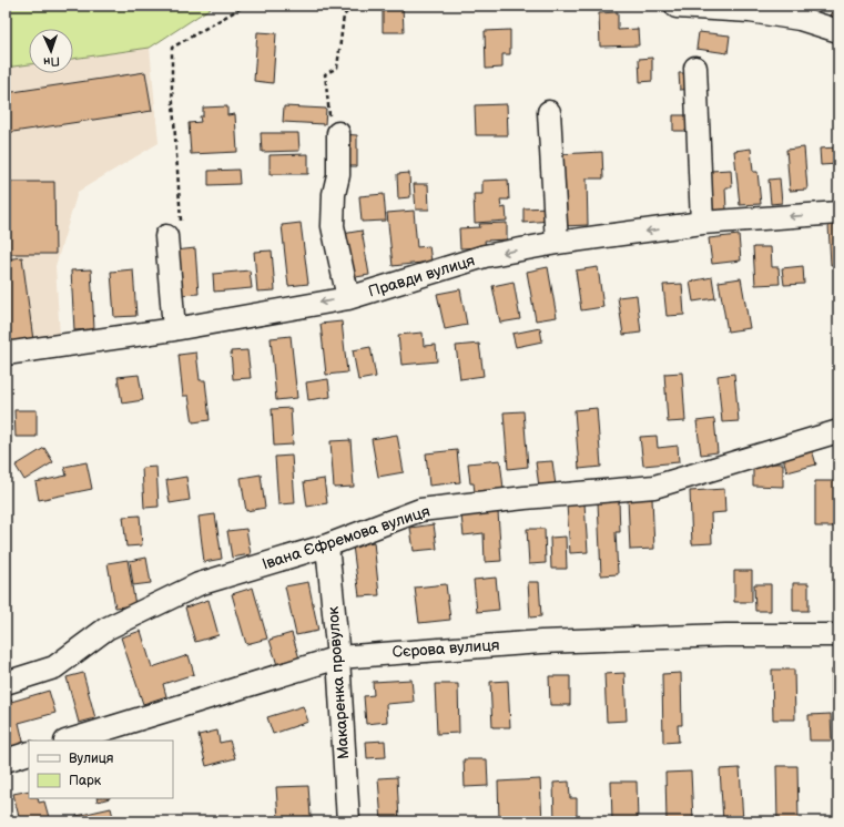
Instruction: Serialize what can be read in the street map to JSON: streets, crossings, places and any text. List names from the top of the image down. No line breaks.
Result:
{"streets":{"street":["Правди вулиця","Івана Єфремова вулиця","Сєрова вулиця","Макаренка провулок"]},"crossings":[["Івана Єфремова вулиця","Макаренка провулок"],["Сєрова вулиця","Макаренка провулок"]],"one_way":["Правди вулиця"],"legend":["Вулиця","Парк"],"north":"bottom"}
